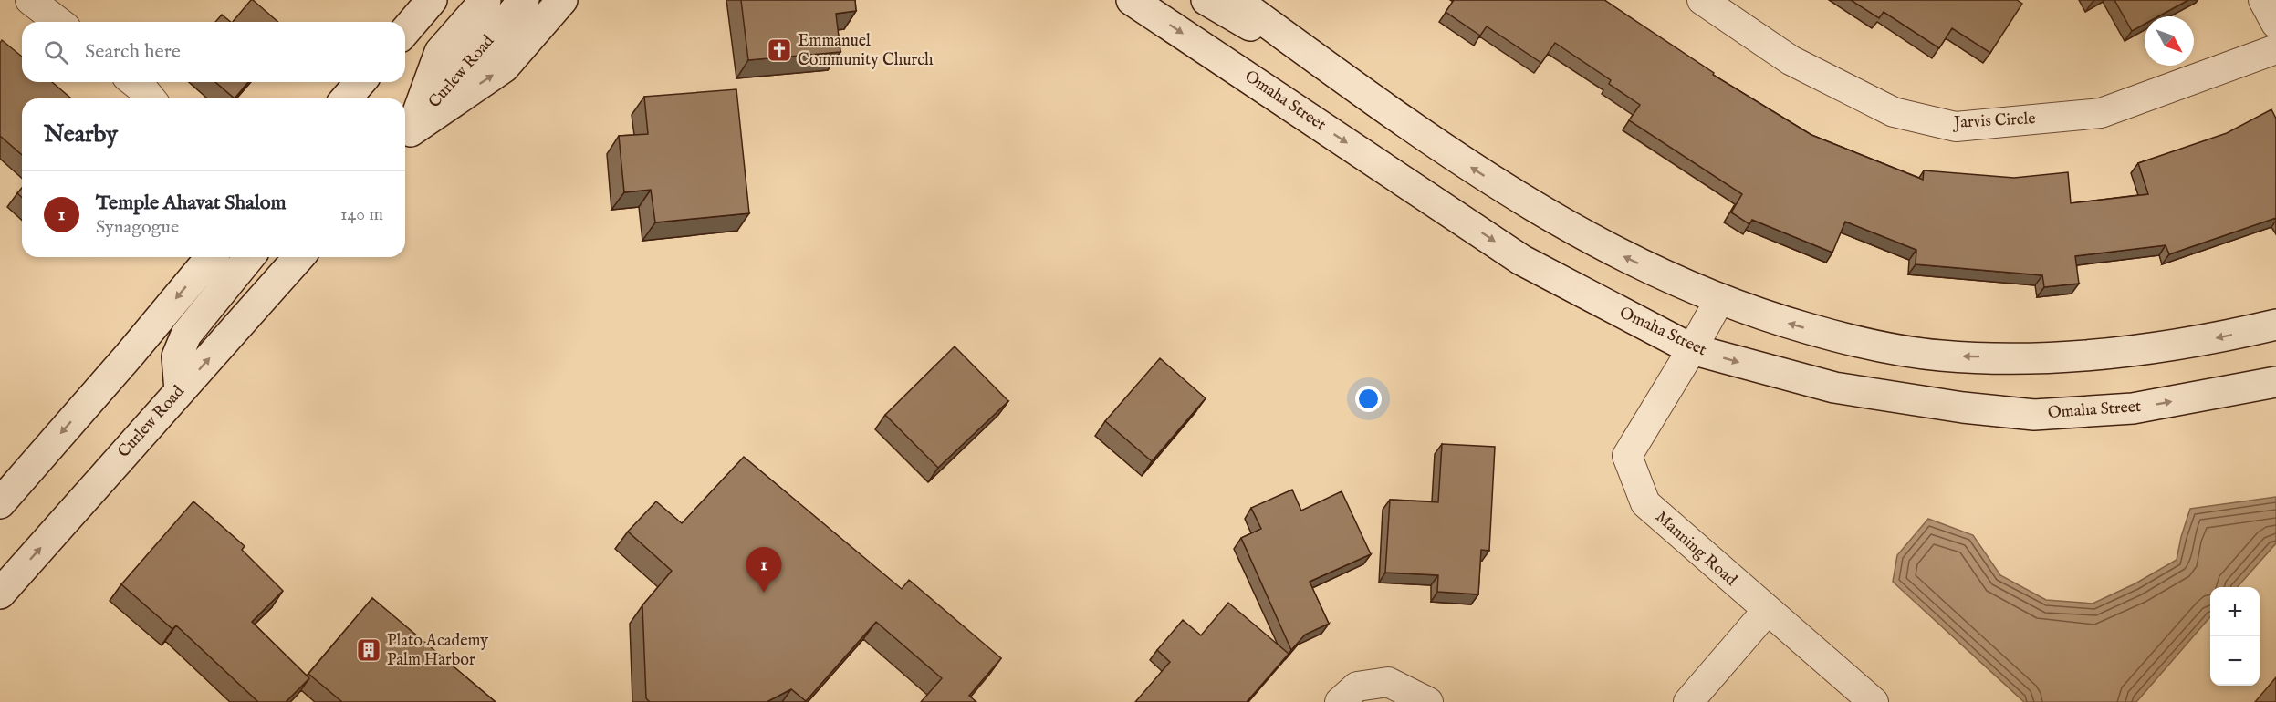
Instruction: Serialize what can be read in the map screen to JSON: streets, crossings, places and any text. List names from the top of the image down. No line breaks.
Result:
{"streets":{"main road":["Curlew Road","Omaha Street"],"street":["Jarvis Circle","Manning Road"]},"crossings":[["Omaha Street","Manning Road"]],"places":{"church":["Emmanuel Community Church"],"building":["Plato Academy Palm Harbor"]},"north":"bottom right","page":{"search":"Search here","heading":"Nearby","list":[{"mark":"1","name":"Temple Ahavat Shalom","note":"Synagogue","value":"140 m"}],"pins":"1","map_buttons":["+","−"]}}
